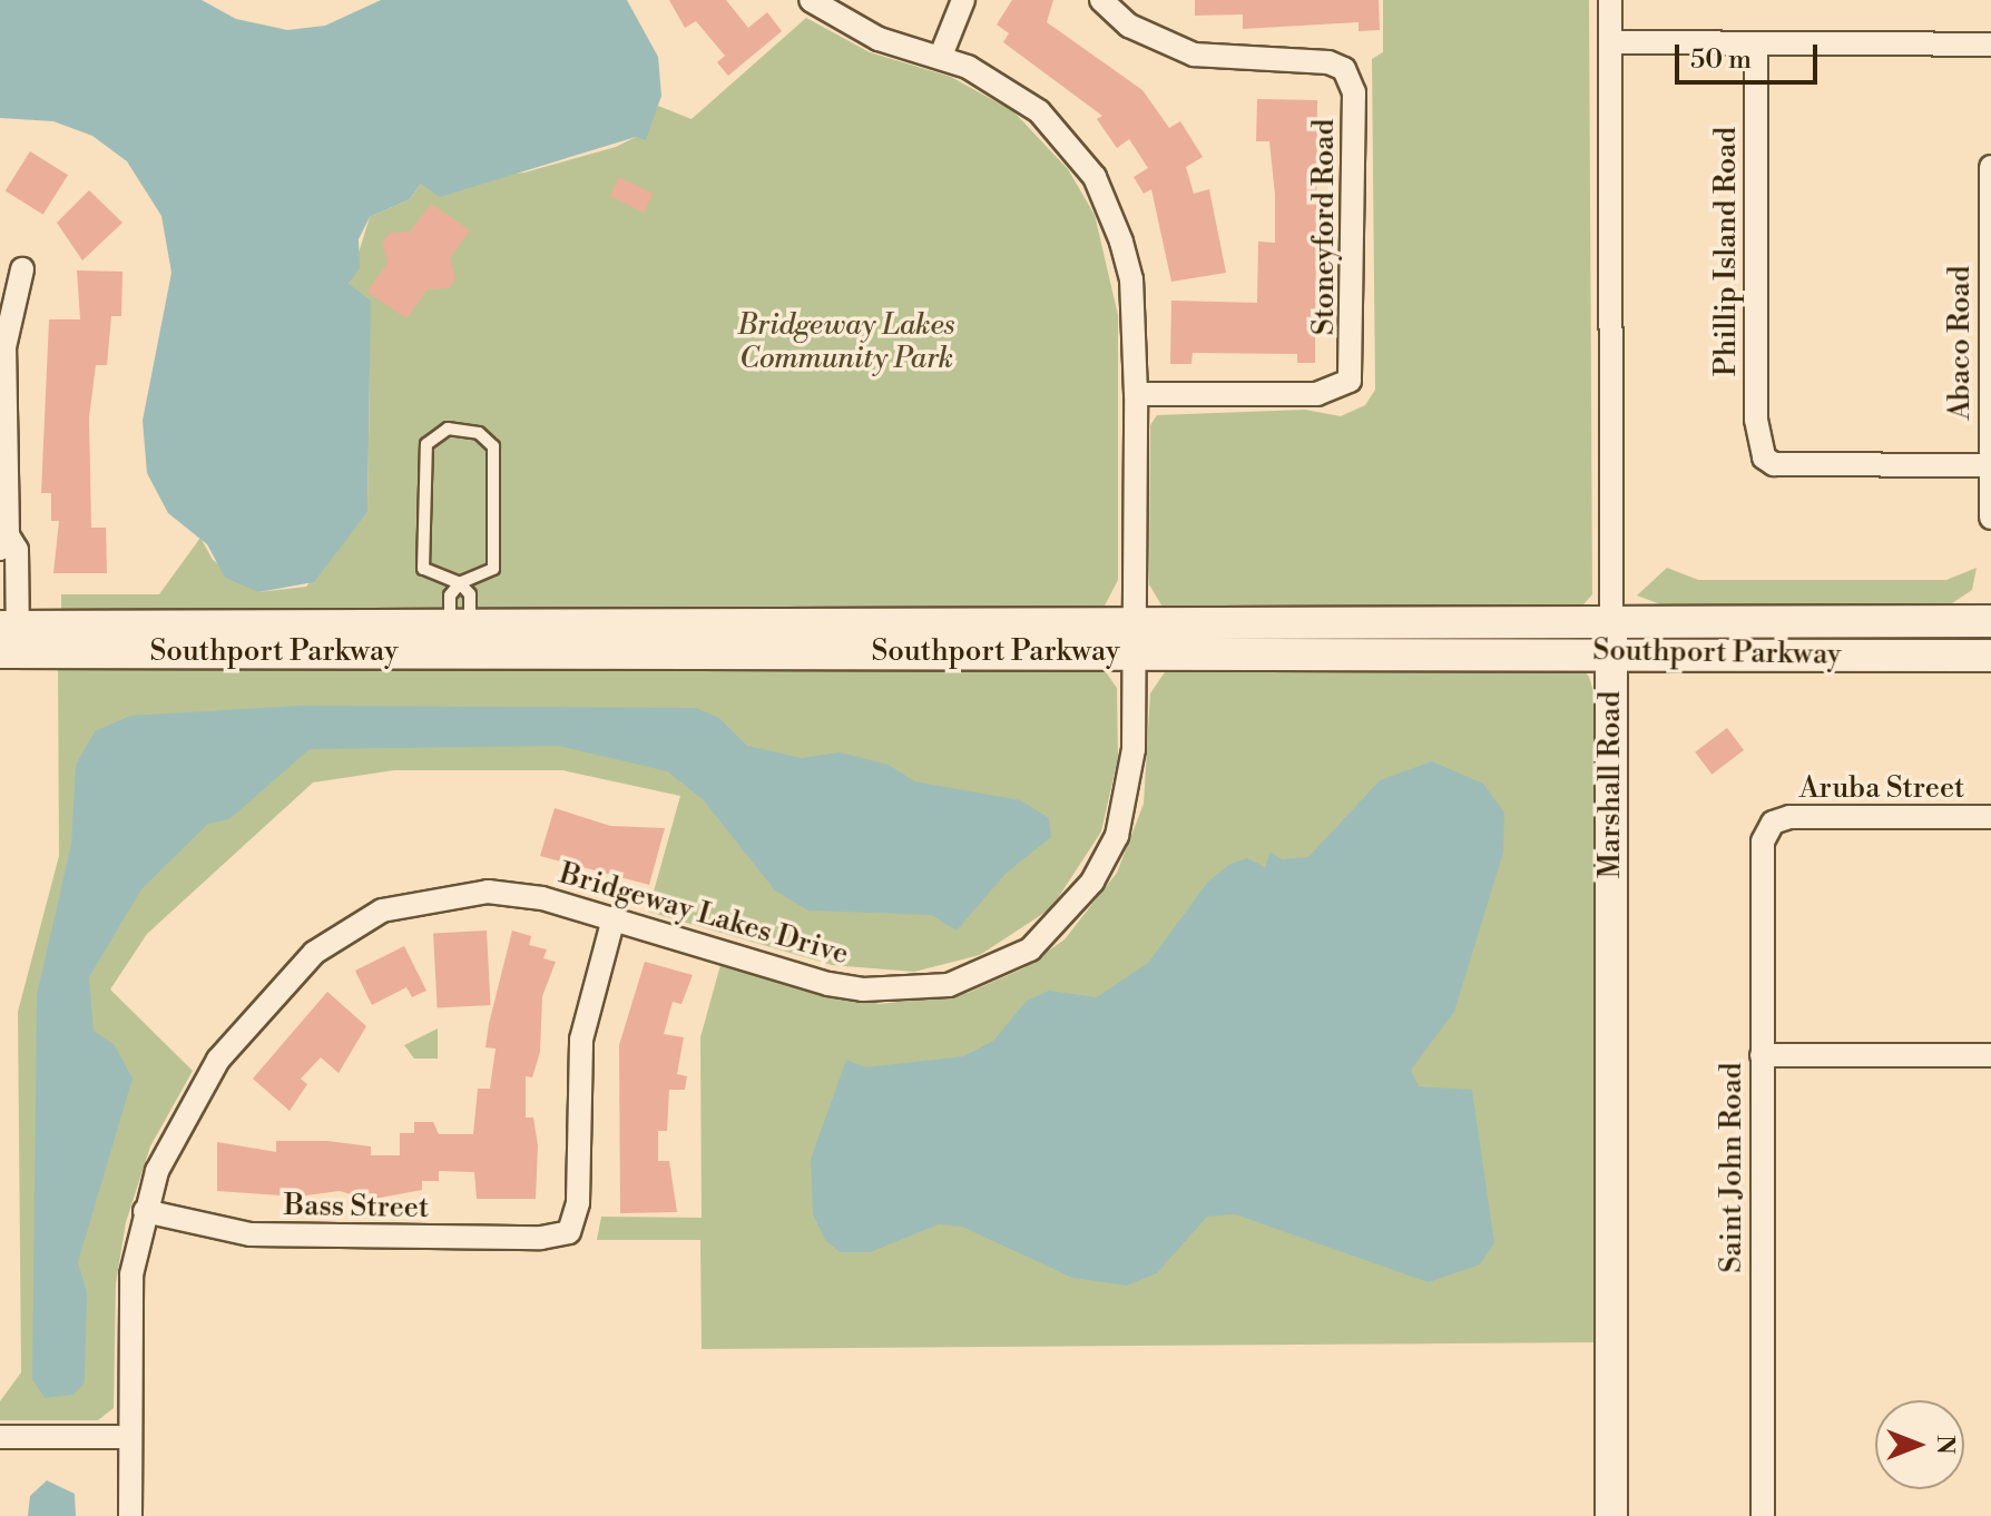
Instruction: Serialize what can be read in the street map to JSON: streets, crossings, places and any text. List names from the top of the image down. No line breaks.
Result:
{"streets":{"street":["Stoneyford Road","Phillip Island Road","Abaco Road","Southport Parkway","Marshall Road","Aruba Street","Bridgeway Lakes Drive","Saint John Road","Bass Street"]},"crossings":[["Stoneyford Road","Bridgeway Lakes Drive"],["Phillip Island Road","Abaco Road"],["Southport Parkway","Marshall Road"],["Southport Parkway","Bridgeway Lakes Drive"],["Aruba Street","Saint John Road"],["Bridgeway Lakes Drive","Bass Street"]],"parks":["Bridgeway Lakes Community Park"],"scale_bar":"50 m","north":"right"}
